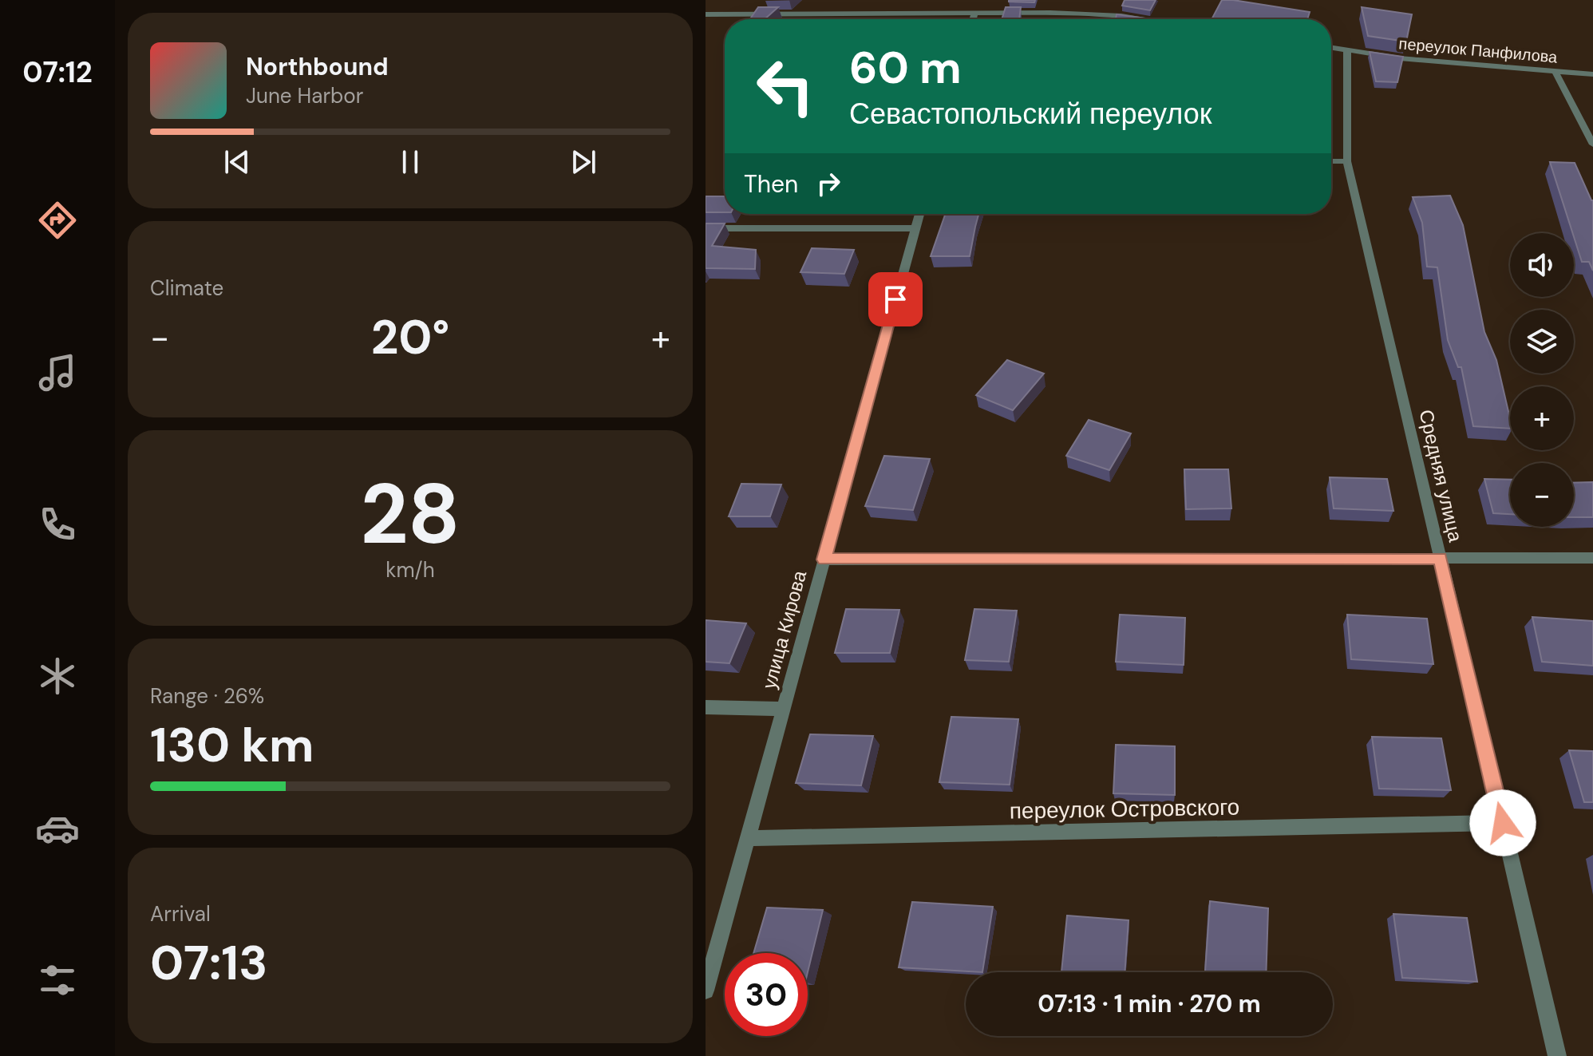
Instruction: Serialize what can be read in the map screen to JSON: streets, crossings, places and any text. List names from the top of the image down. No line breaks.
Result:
{"streets":{"street":["переулок Панфилова","Средняя улица","улица Кирова","переулок Островского"]},"crossings":[["переулок Панфилова","Средняя улица"],["Средняя улица","переулок Островского"],["улица Кирова","переулок Островского"]],"page":{"tabs":"07:12","turn":["60 m","Севастопольский переулок"],"song":["Northbound","June Harbor"],"then":"Then","tile":["Climate",["28","km/h"],["Range · 26%","130 km"],["Arrival","07:13"]],"map_buttons":["+","−"],"heat":["−","20°","+"],"limit":"30","trip":"07:13 · 1 min · 270 m"}}
